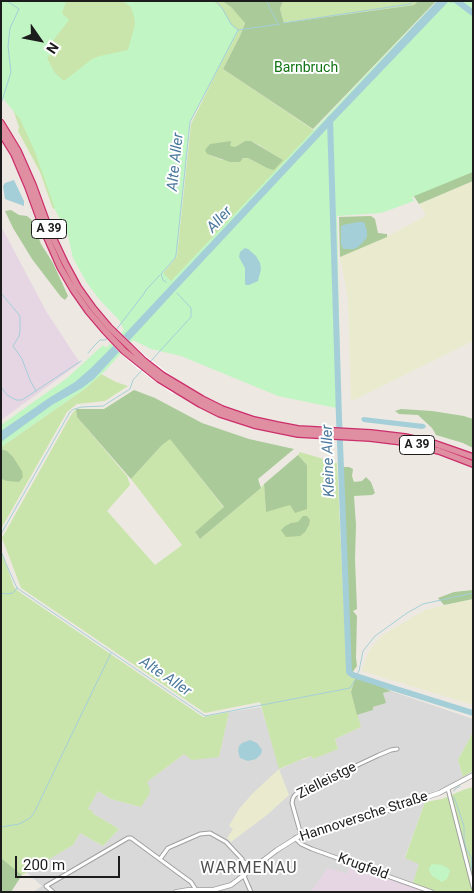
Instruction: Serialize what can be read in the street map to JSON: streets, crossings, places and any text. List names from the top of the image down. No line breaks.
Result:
{"streets":{"highway":["A 39"],"street":["Zielleistge","Hannoversche Straße","Krugfeld"]},"crossings":[["Zielleistge","Hannoversche Straße"],["Hannoversche Straße","Krugfeld"]],"districts":["WARMENAU"],"water":["Alte Aller","Aller","Kleine Aller"],"parks":["Barnbruch"],"scale_bar":"200 m","north":"bottom right"}
